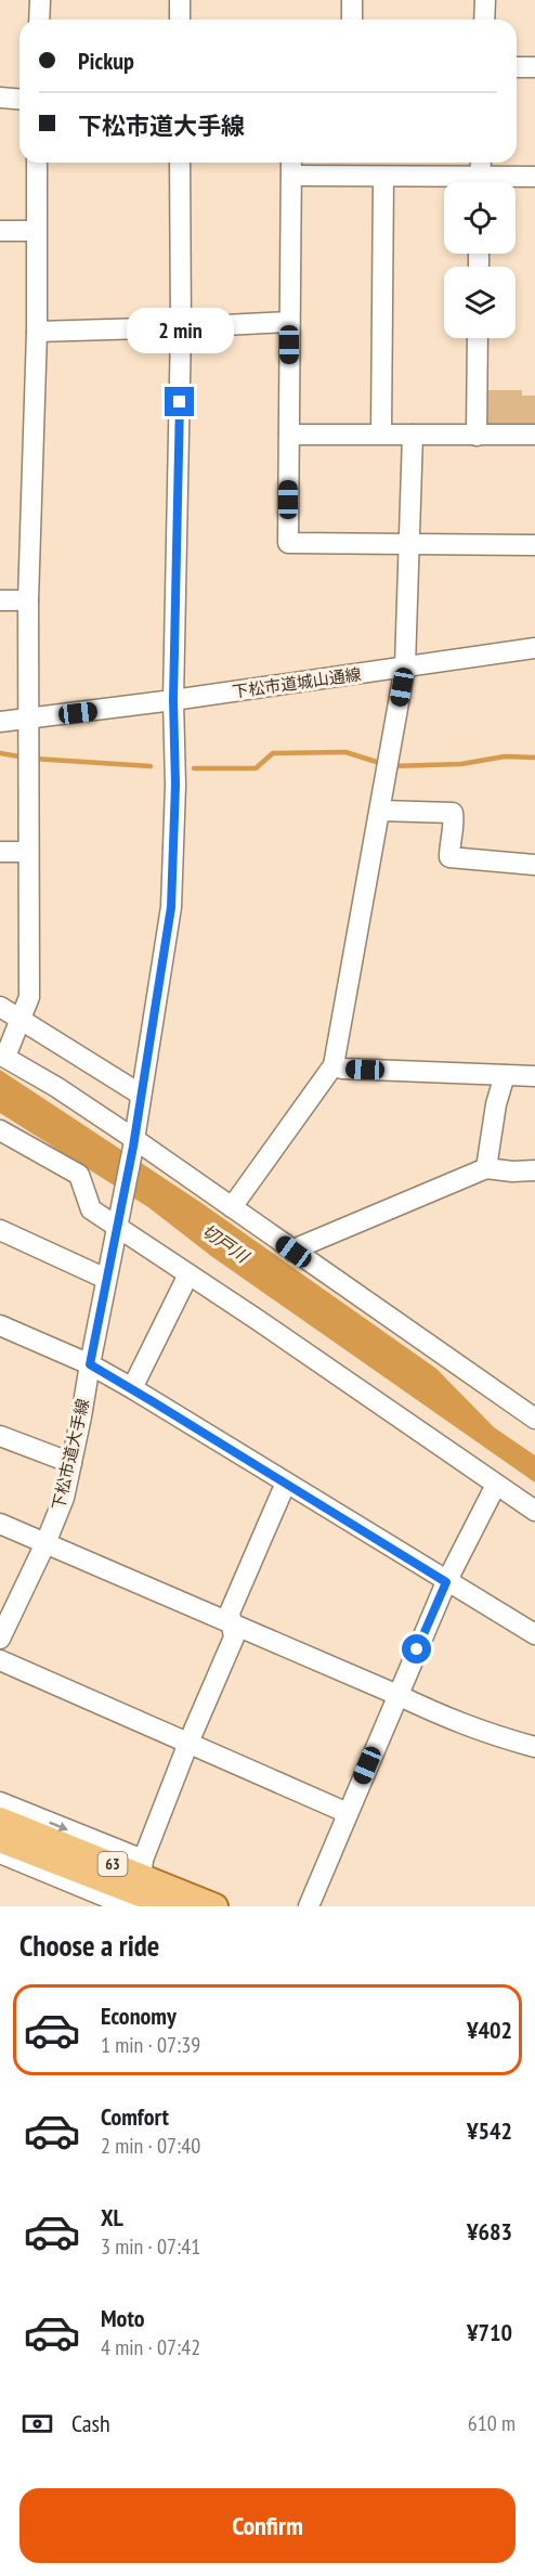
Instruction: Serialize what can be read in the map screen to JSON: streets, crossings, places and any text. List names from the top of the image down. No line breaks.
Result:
{"streets":{"main road":["63"],"street":["下松市道城山通線","下松市道大手線"]},"water":["切戸川"],"page":{"banner":["Pickup","下松市道大手線"],"bubble":"2 min","heading":"Choose a ride","list":[{"name":"Economy","note":"1 min · 07:39","value":"¥402"},{"name":"Comfort","note":"2 min · 07:40","value":"¥542"},{"name":"XL","note":"3 min · 07:41","value":"¥683"},{"name":"Moto","note":"4 min · 07:42","value":"¥710"}],"pay":["Cash","610 m"],"buttons":"Confirm"}}
